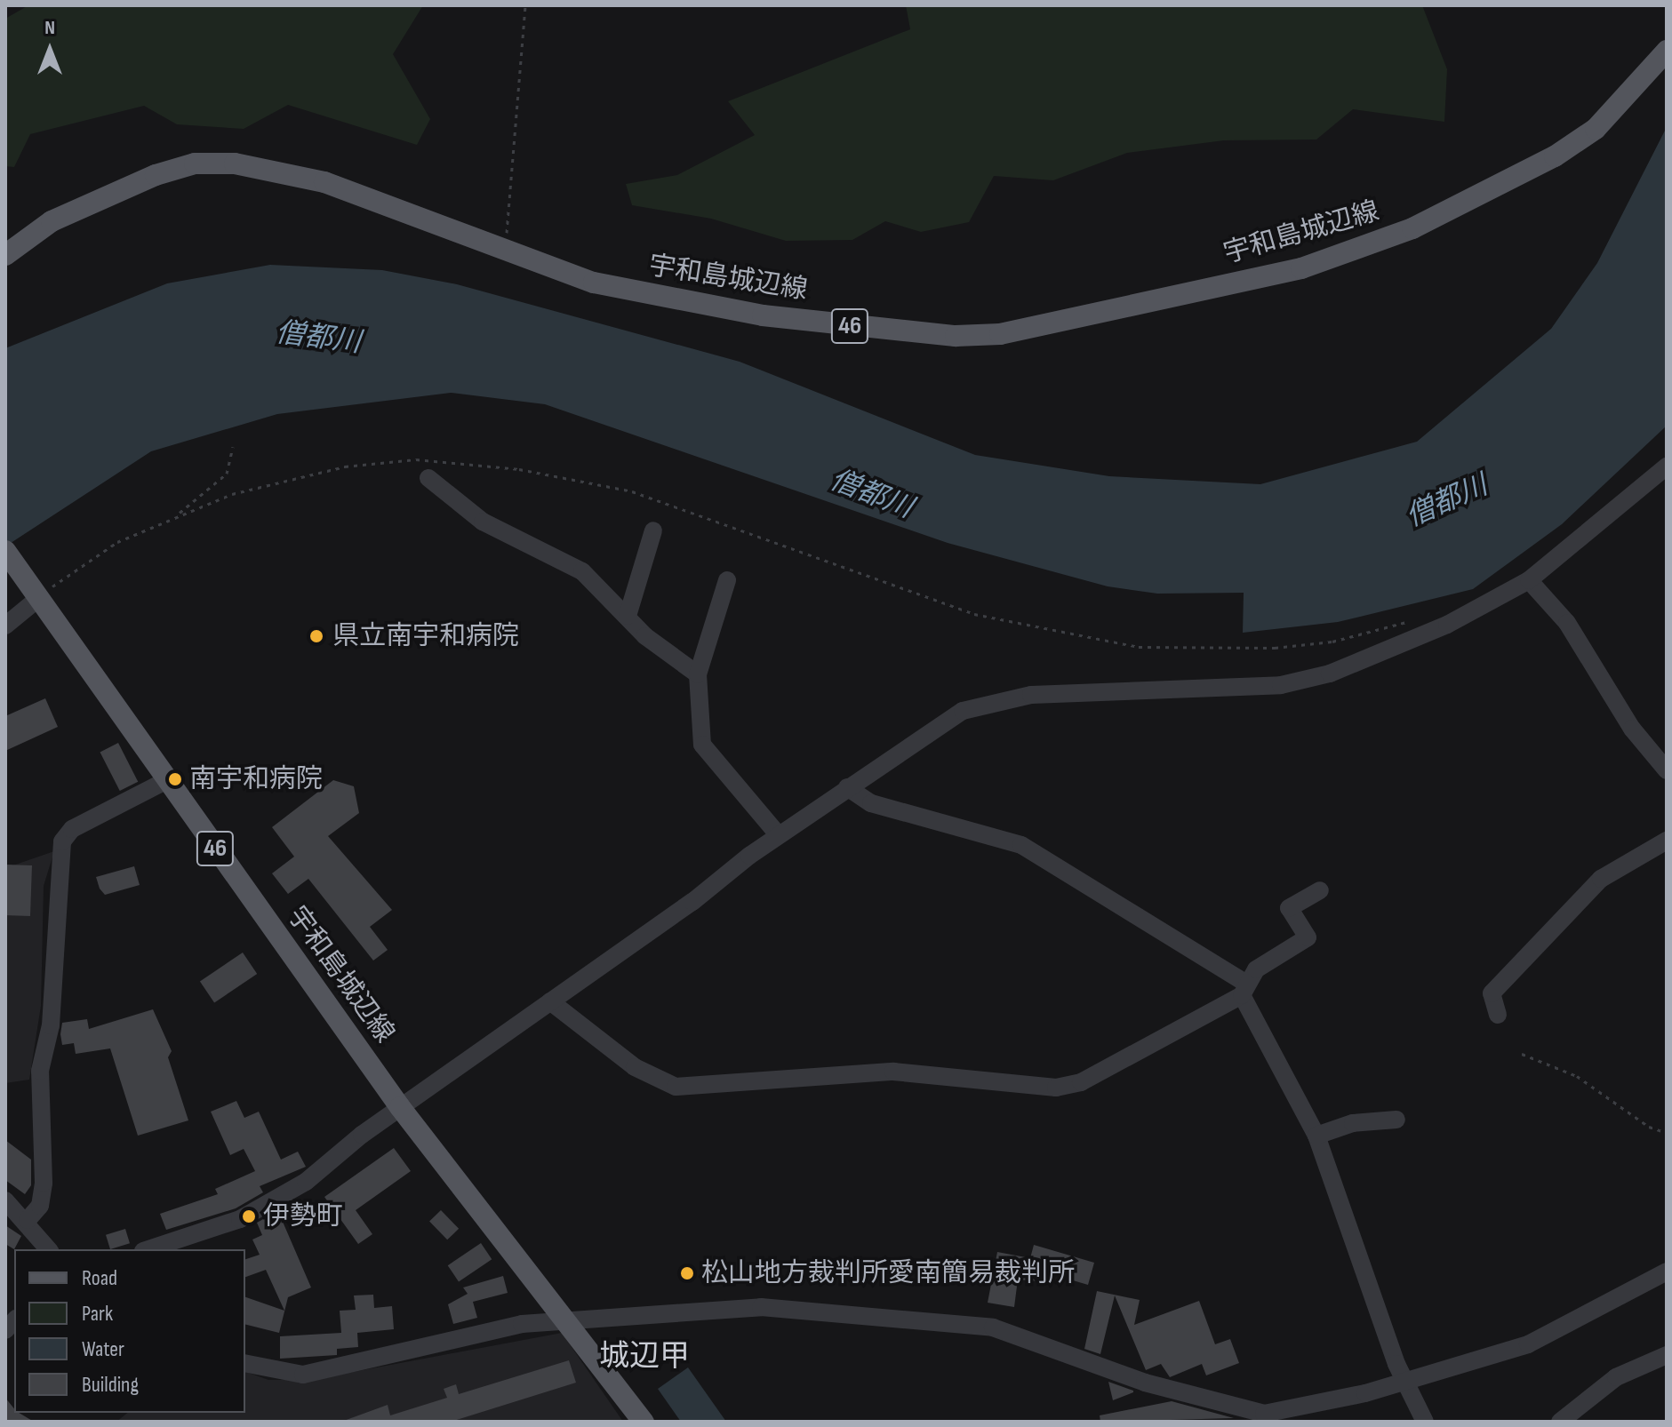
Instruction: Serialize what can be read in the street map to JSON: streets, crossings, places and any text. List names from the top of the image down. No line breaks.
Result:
{"streets":{"main road":["宇和島城辺線","46"]},"districts":["城辺甲"],"water":["僧都川"],"places":["県立南宇和病院","南宇和病院","伊勢町","松山地方裁判所愛南簡易裁判所"],"legend":["Road","Park","Water","Building"],"north":"top"}
